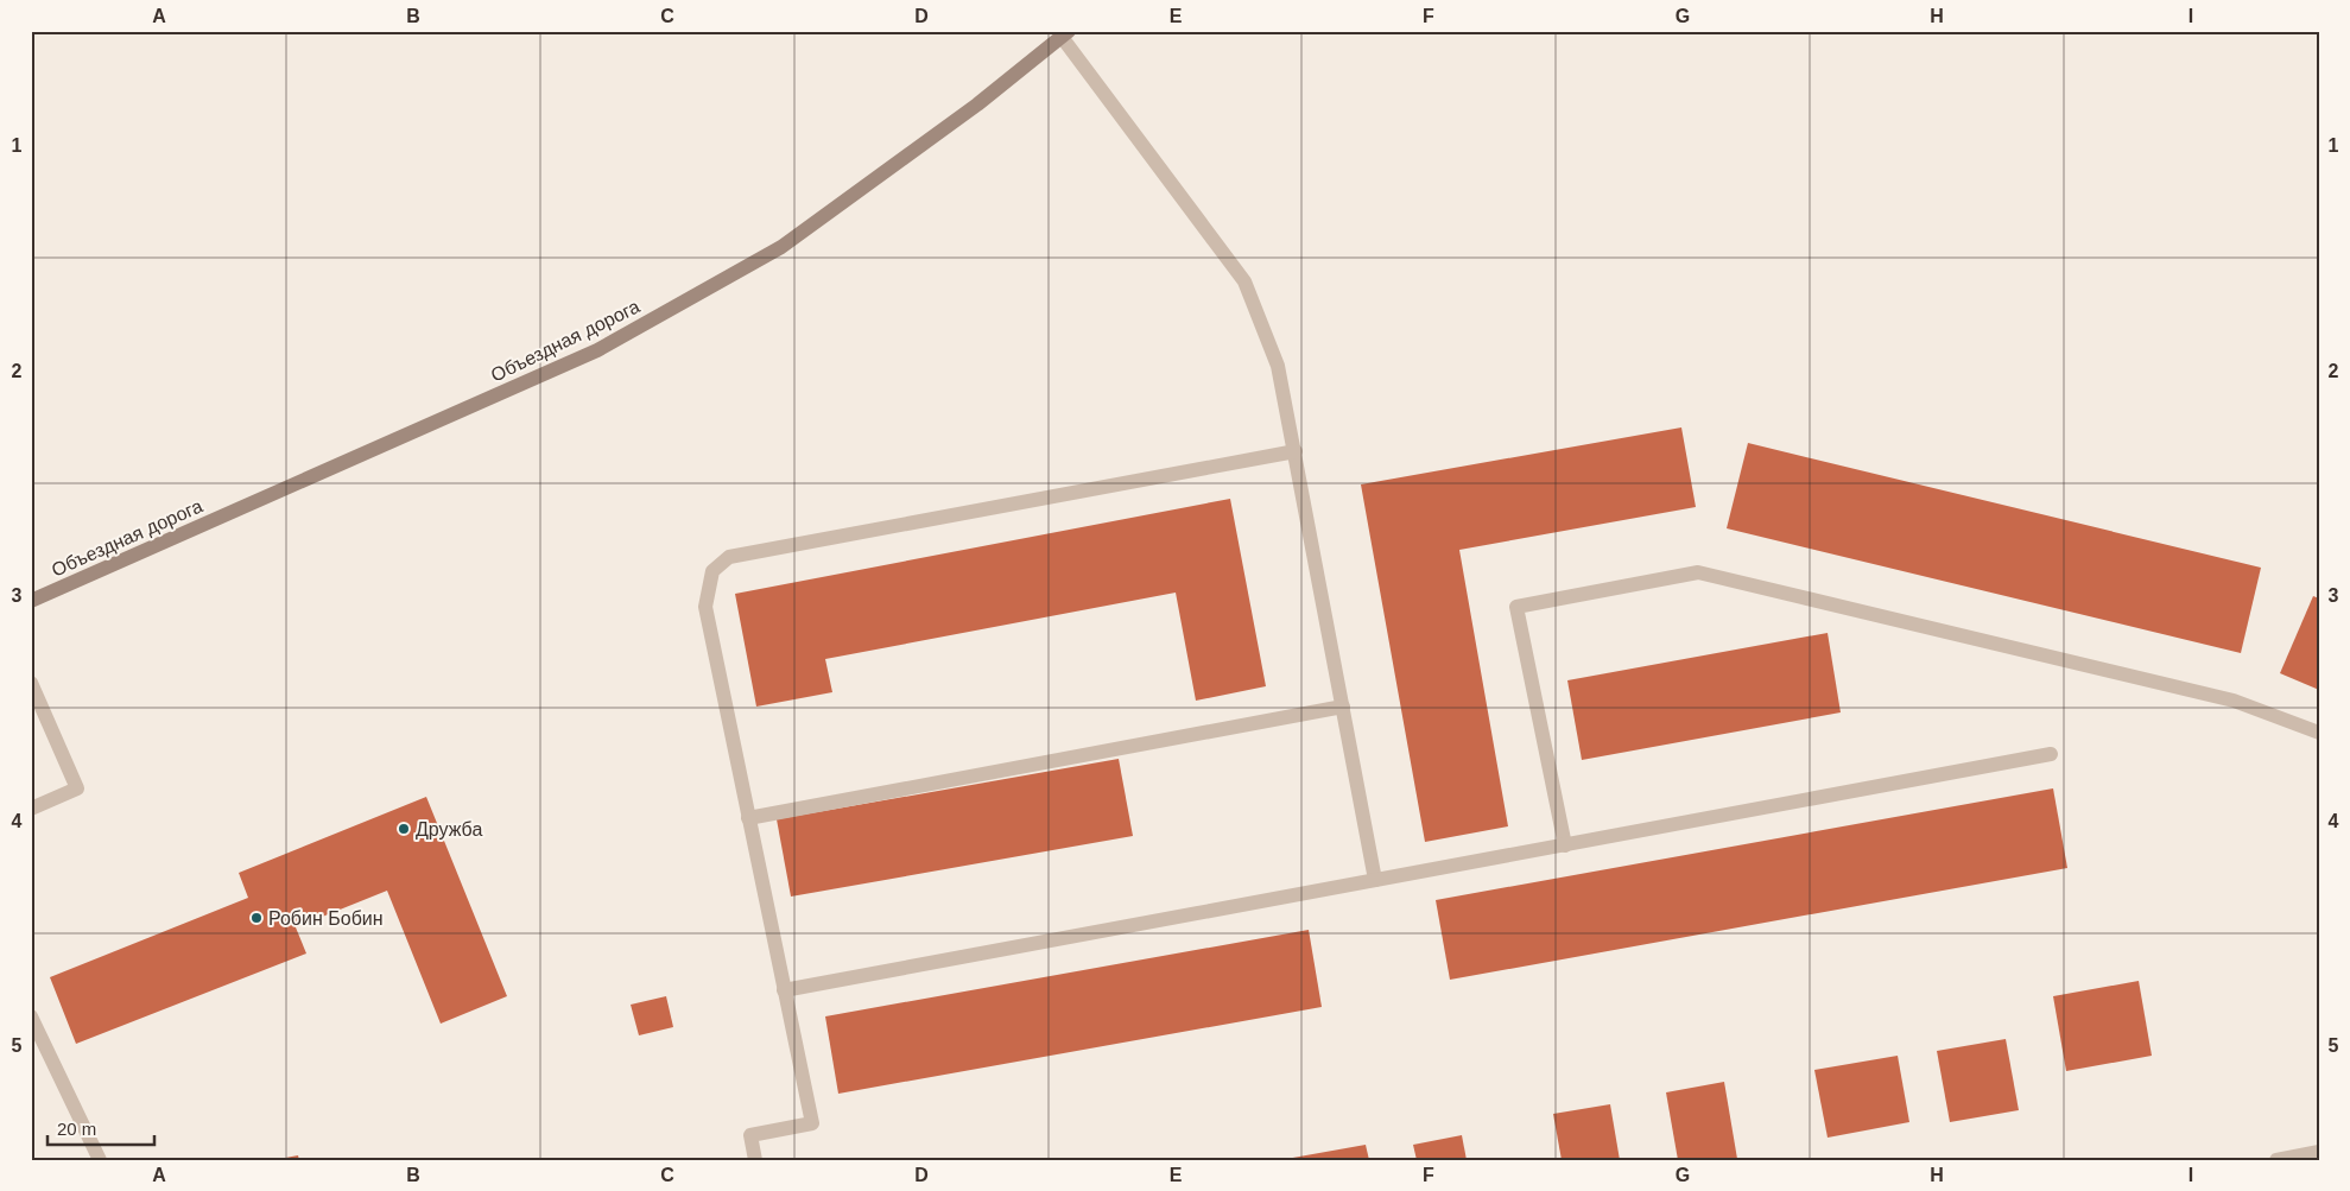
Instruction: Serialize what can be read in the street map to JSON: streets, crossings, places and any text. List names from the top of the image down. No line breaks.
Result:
{"streets":{"main road":["Объездная дорога"]},"places":["Дружба","Робин Бобин"],"scale_bar":"20 m","grid":{"columns":["A","B","C","D","E","F","G","H","I"],"rows":["1","2","3","4","5"]}}
